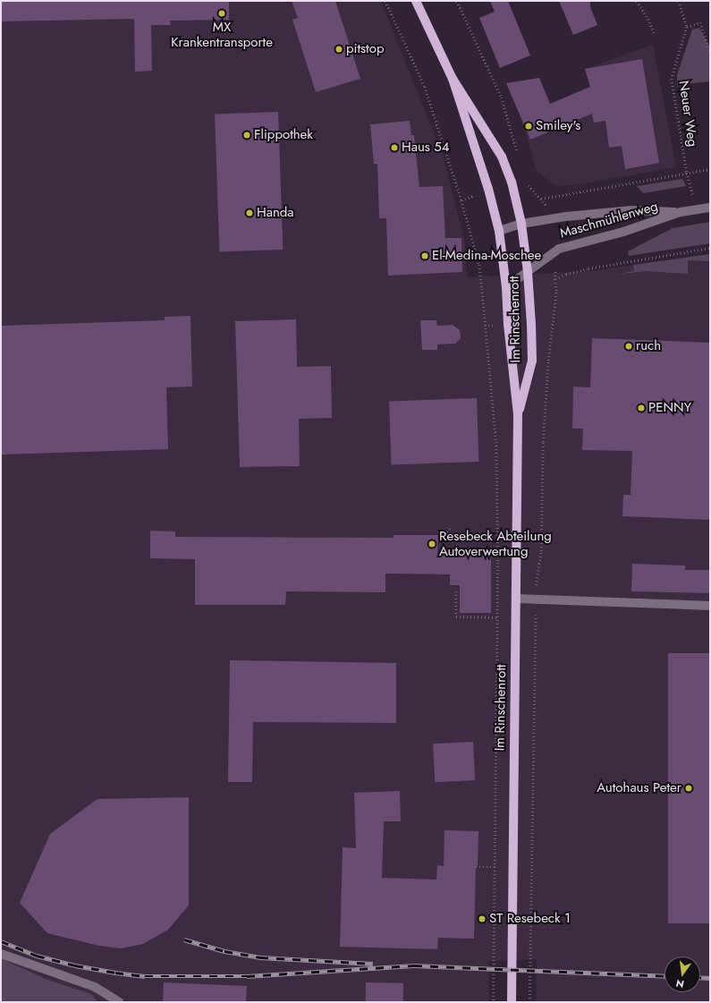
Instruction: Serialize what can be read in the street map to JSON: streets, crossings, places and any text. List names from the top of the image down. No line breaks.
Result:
{"streets":{"main road":["Im Rinschenrott"],"street":["Maschmühlenweg"],"path":["Neuer Weg"]},"crossings":[["Neuer Weg","Maschmühlenweg"],["Maschmühlenweg","Im Rinschenrott"]],"places":["MX Krankentransporte","pitstop","Smiley's","Flippothek","Haus 54","Handa","El-Medina-Moschee","ruch","PENNY","Resebeck Abteilung Autoverwertung","Autohaus Peter","ST Resebeck 1"],"north":"bottom"}
